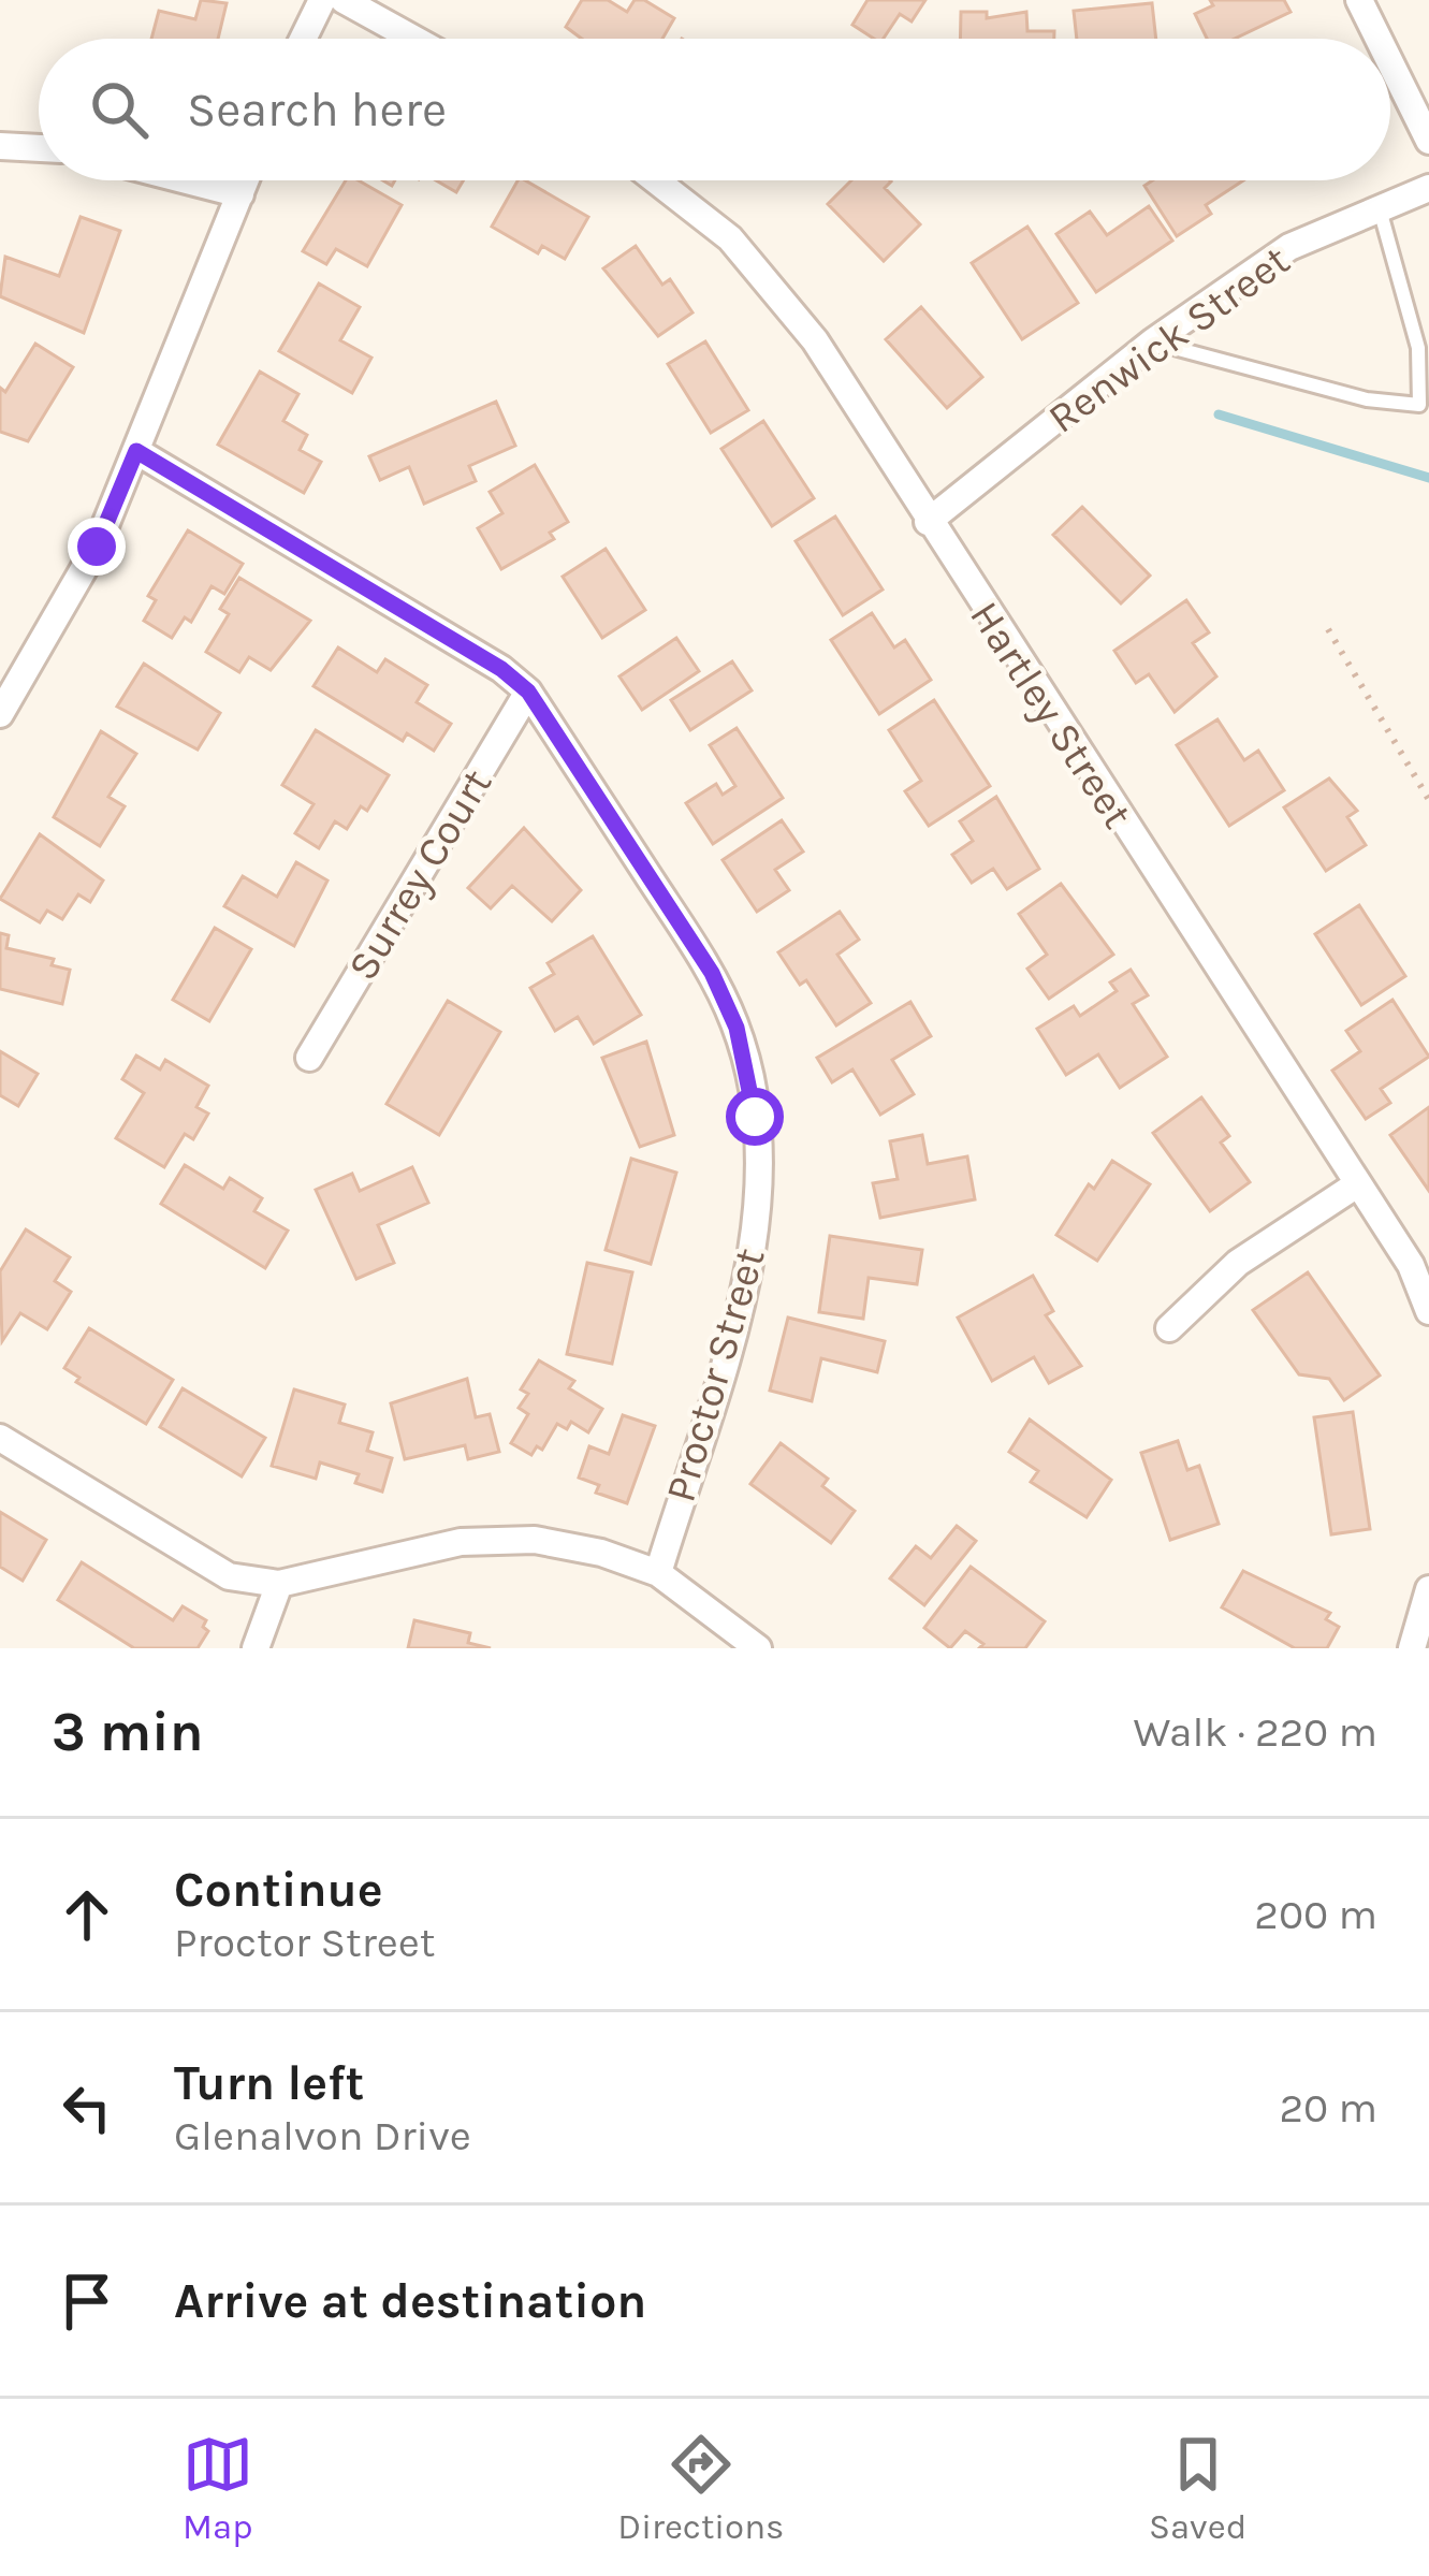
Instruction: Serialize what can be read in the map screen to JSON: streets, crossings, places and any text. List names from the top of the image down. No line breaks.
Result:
{"streets":{"street":["Renwick Street","Hartley Street","Surrey Court","Proctor Street"]},"crossings":[["Renwick Street","Hartley Street"],["Surrey Court","Proctor Street"]],"page":{"search":"Search here","heading":["3 min","Walk · 220 m"],"list":[["Continue","Proctor Street","200 m"],["Turn left","Glenalvon Drive","20 m"],"Arrive at destination"],"nav":["Map","Directions","Saved"]}}
